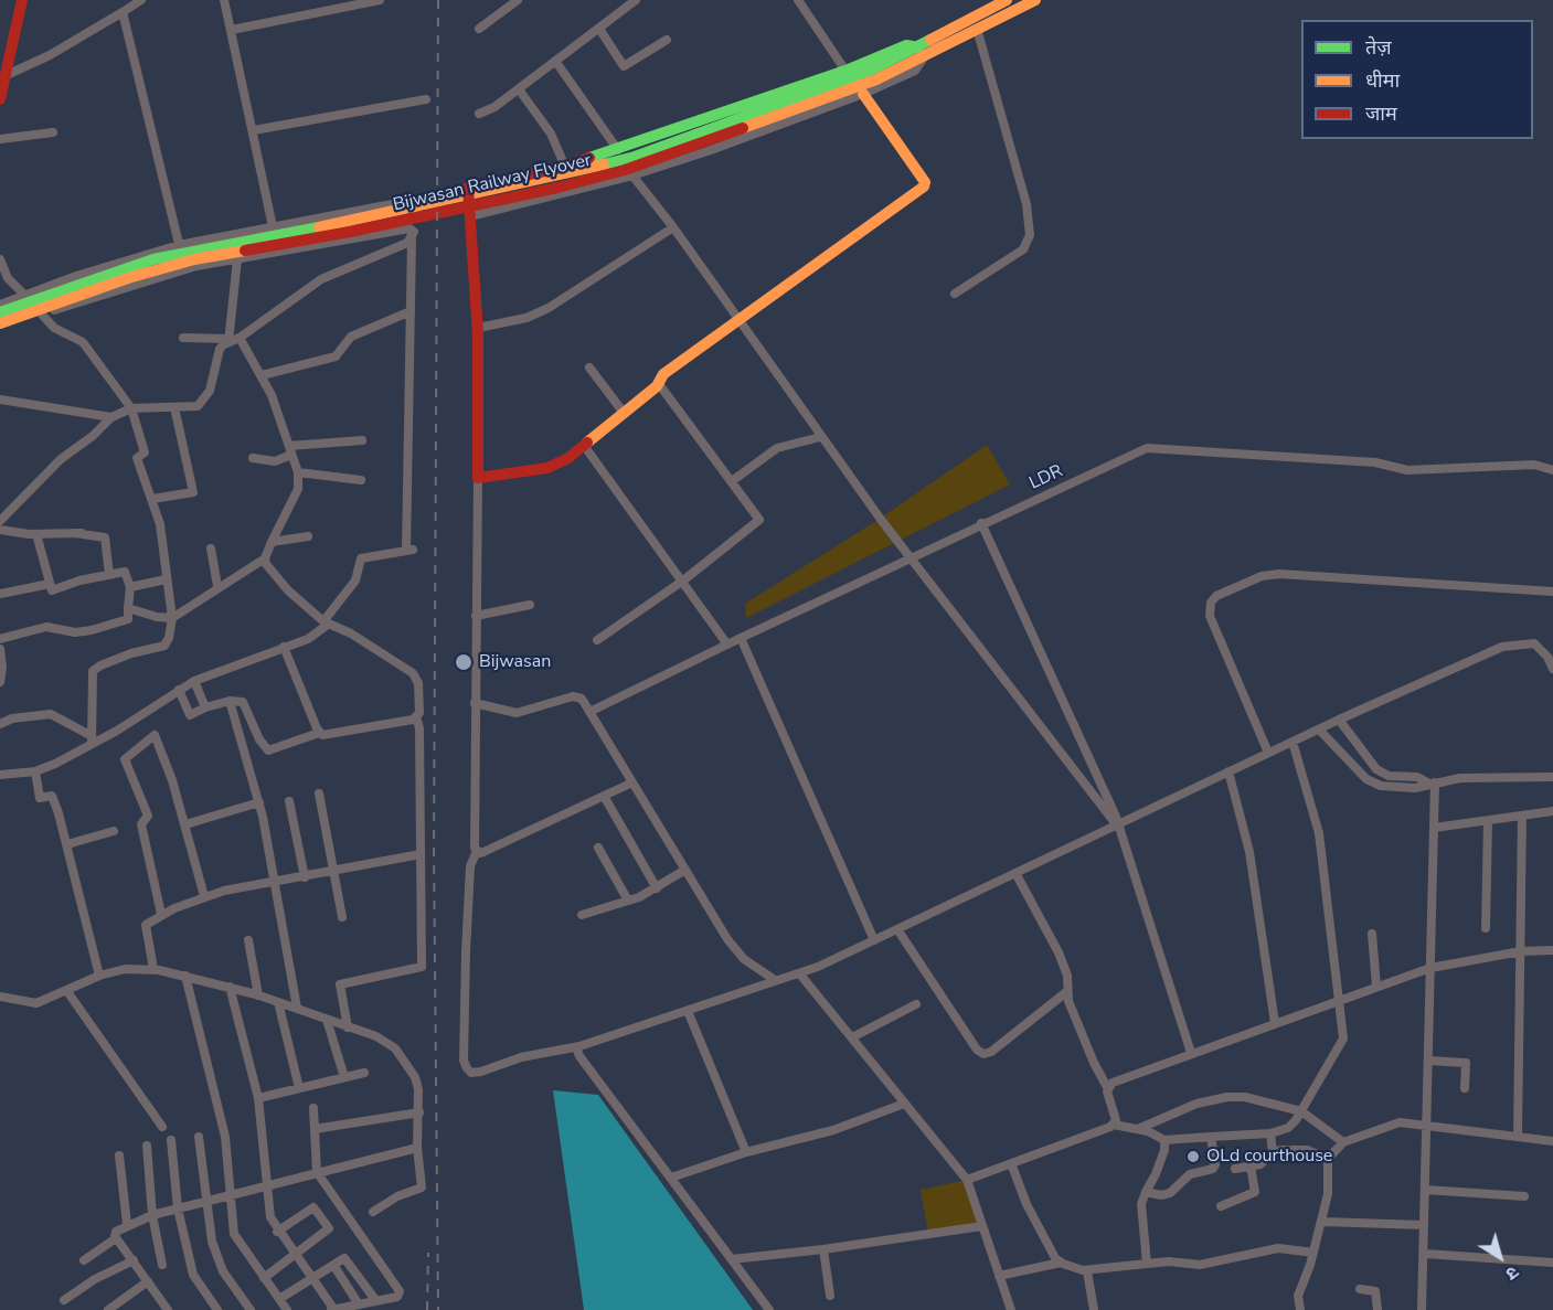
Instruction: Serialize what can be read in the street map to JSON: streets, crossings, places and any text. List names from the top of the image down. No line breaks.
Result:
{"streets":{"main road":["Bijwasan Railway Flyover"],"street":["LDR"]},"places":["Bijwasan","OLd courthouse"],"legend":["तेज़","धीमा","जाम"],"north":"bottom right"}
